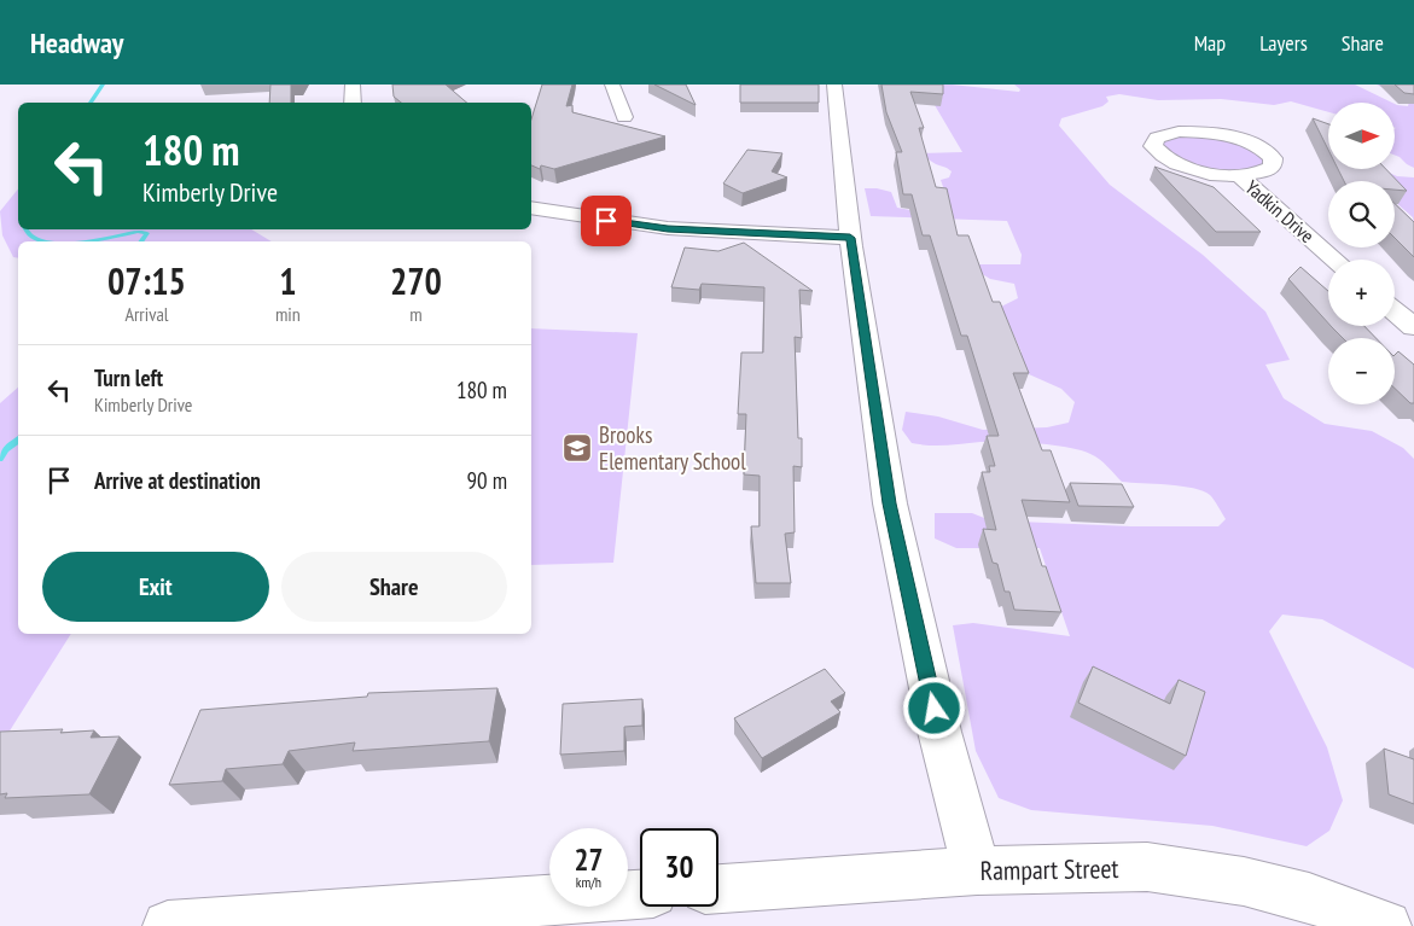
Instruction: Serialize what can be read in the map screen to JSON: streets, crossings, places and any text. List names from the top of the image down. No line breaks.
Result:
{"streets":{"street":["Yadkin Drive","Rampart Street"]},"places":{"school or university":["Brooks Elementary School"]},"north":"right","page":{"header":"Headway","nav":["Map","Layers","Share"],"map_buttons":["+","−"],"turn":["180 m","Kimberly Drive"],"eta":["07:15","Arrival","1","min","270","m"],"list":[{"name":"Turn left","note":"Kimberly Drive","value":"180 m"},{"name":"Arrive at destination","value":"90 m"}],"buttons":["Exit","Share"],"speed":"27 km/h","limit":"30"}}
